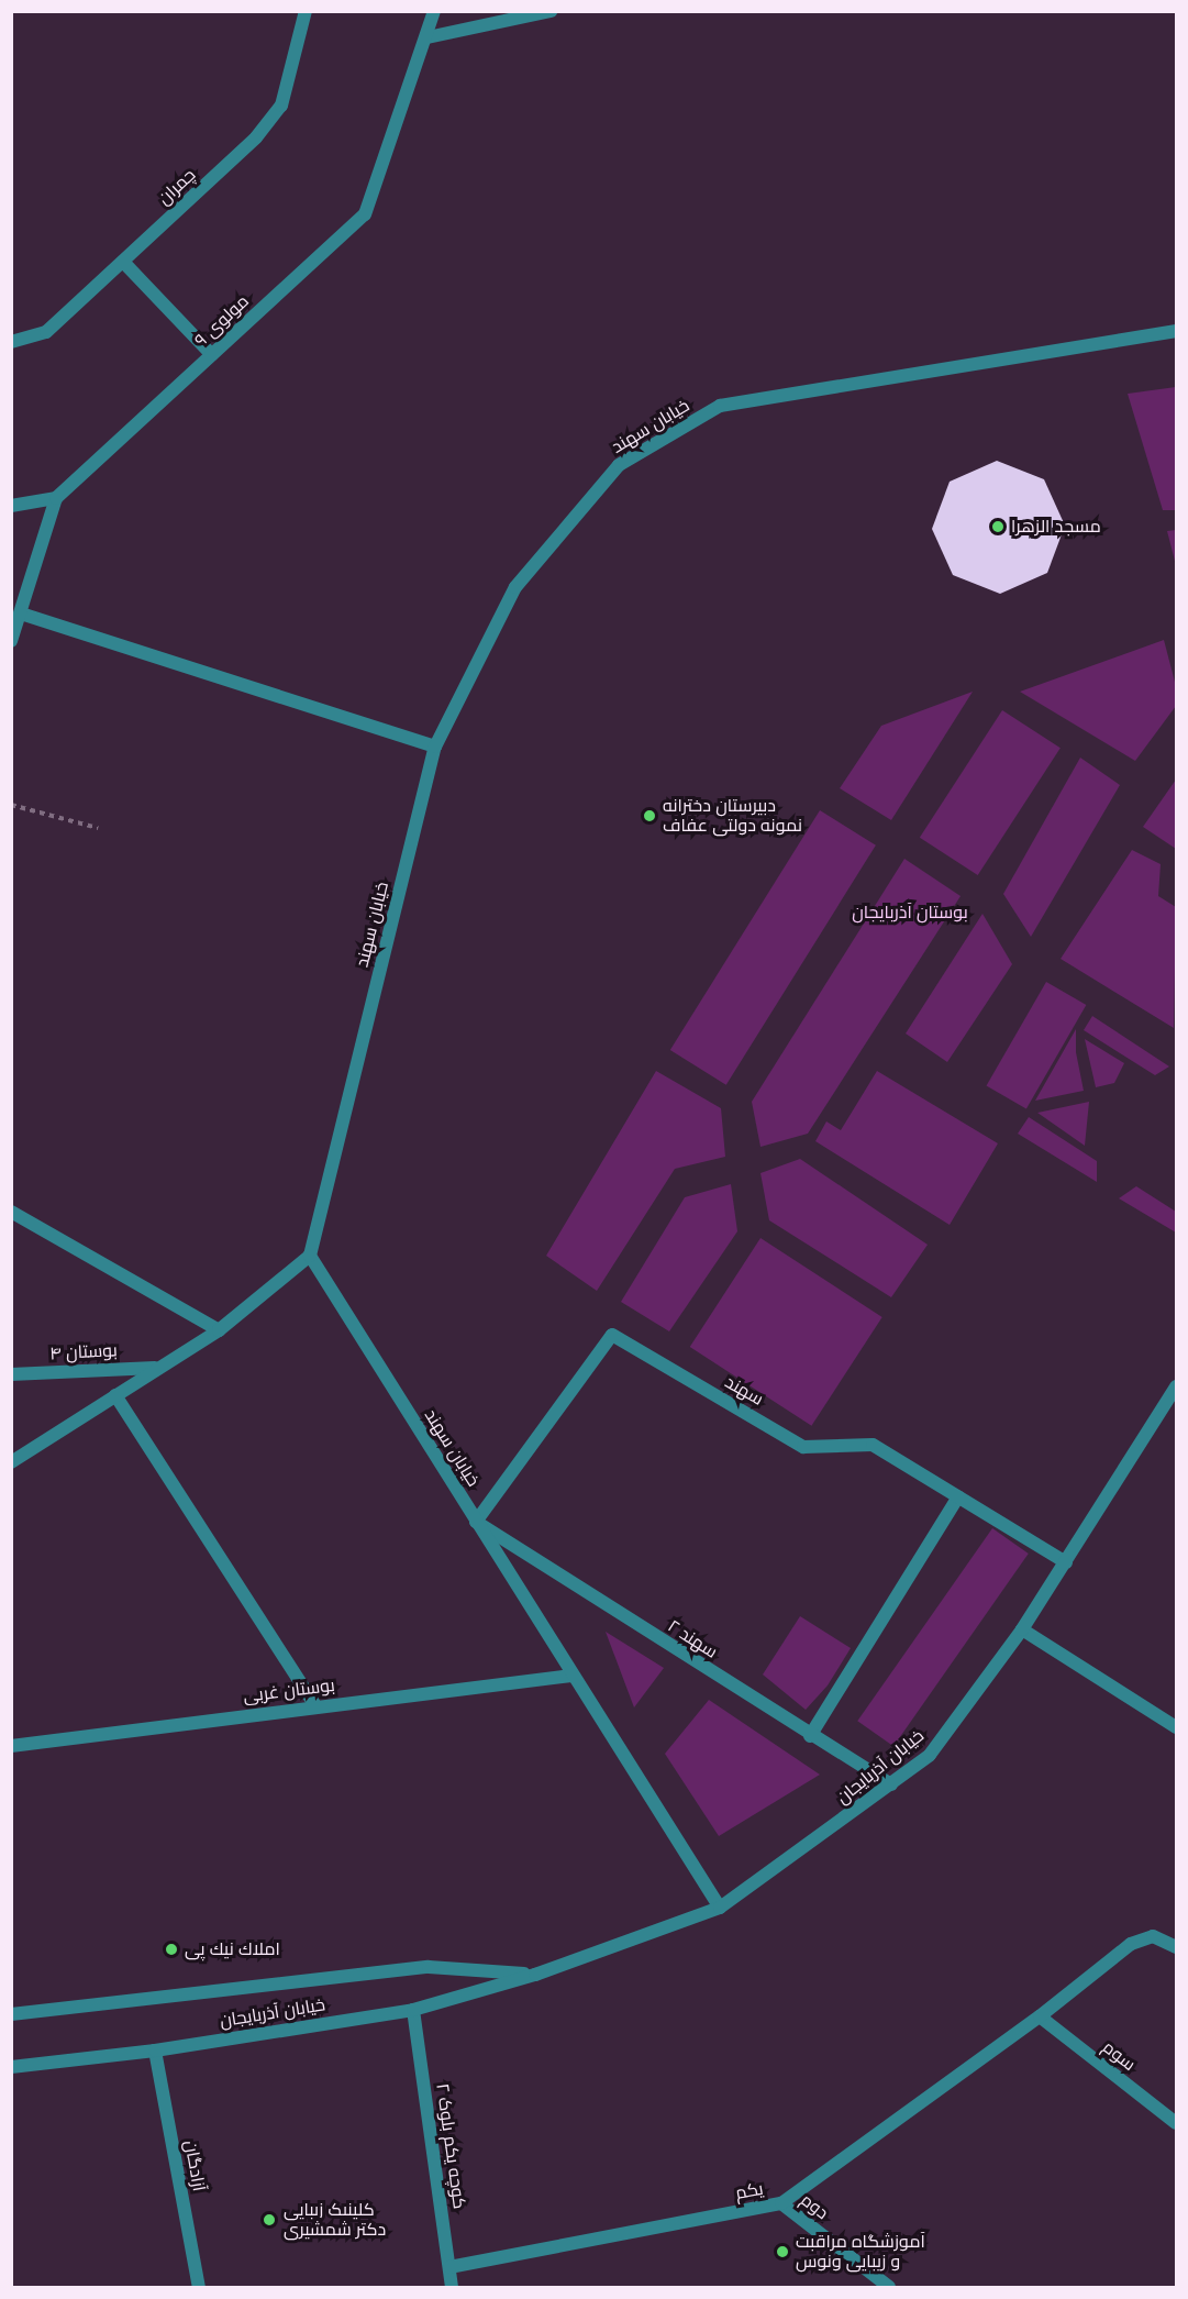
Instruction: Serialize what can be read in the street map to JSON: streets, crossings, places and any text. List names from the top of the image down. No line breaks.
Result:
{"streets":{"street":["چمران","مولوی ۹","خیابان سهند","بوستان ۴","سهند","سهند ۲","بوستان غربی","خیابان آذربایجان","سوم","کوچه یکم بلوک ۲","آزادگان","یکم","دوم"]},"crossings":[["خیابان سهند","سهند"],["خیابان سهند","سهند ۲"],["خیابان سهند","بوستان غربی"],["خیابان سهند","خیابان آذربایجان"],["سهند","سهند ۲"],["سهند","خیابان آذربایجان"],["سهند ۲","خیابان آذربایجان"],["خیابان آذربایجان","کوچه یکم بلوک ۲"],["خیابان آذربایجان","آزادگان"],["سوم","یکم"],["کوچه یکم بلوک ۲","یکم"],["یکم","دوم"]],"parks":["بوستان آذربایجان"],"places":["مسجد الزهرا","دبیرستان دخترانه نمونه دولتی عفاف","املاك نيك پى","کلینیک زیبایی دکتر شمشیری","آموزشگاه مراقبت و زیبایی ونوس"]}
